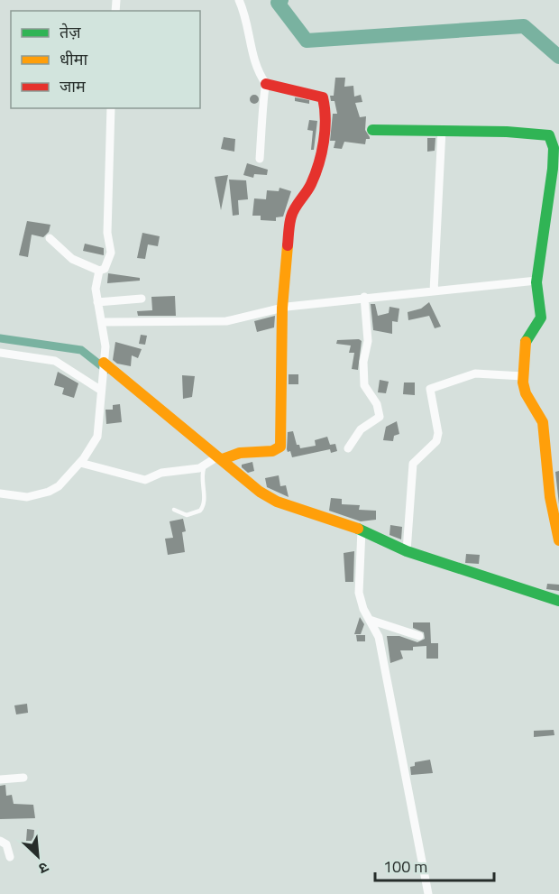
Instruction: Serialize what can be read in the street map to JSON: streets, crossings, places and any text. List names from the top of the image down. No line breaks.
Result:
{"legend":["तेज़","धीमा","जाम"],"scale_bar":"100 m","north":"bottom right"}
